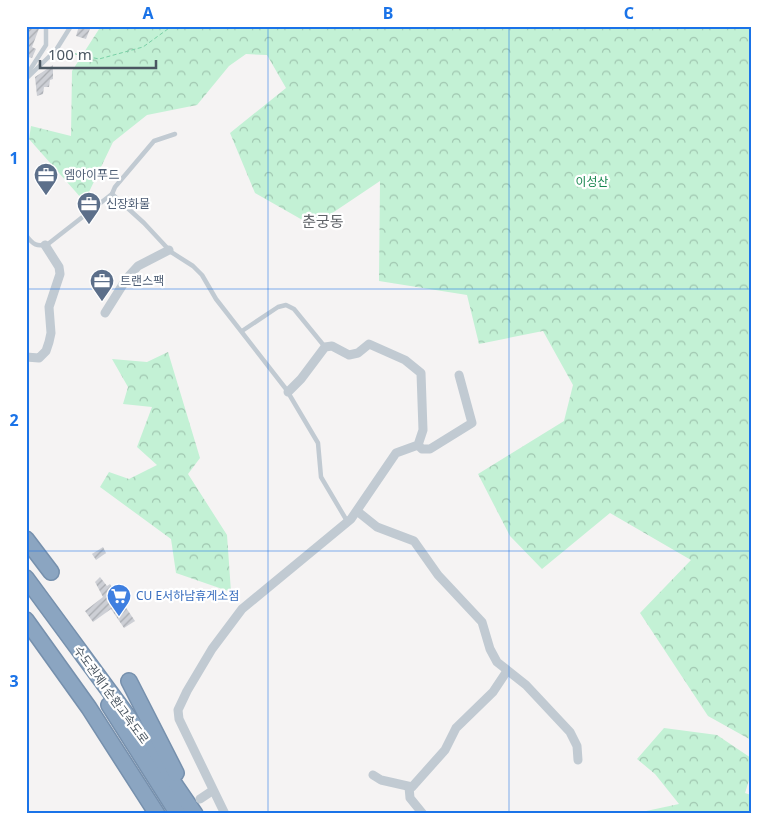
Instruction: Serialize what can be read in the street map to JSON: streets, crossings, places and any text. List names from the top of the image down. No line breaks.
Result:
{"streets":{"highway":["수도권제1순환고속도로"]},"districts":["춘궁동"],"parks":["이성산"],"places":{"office":["엠아이푸드","신장화물","트랜스팩"],"supermarket":["CU E서하남휴게소점"]},"scale_bar":"100 m","grid":{"columns":["A","B","C"],"rows":["1","2","3"]}}
